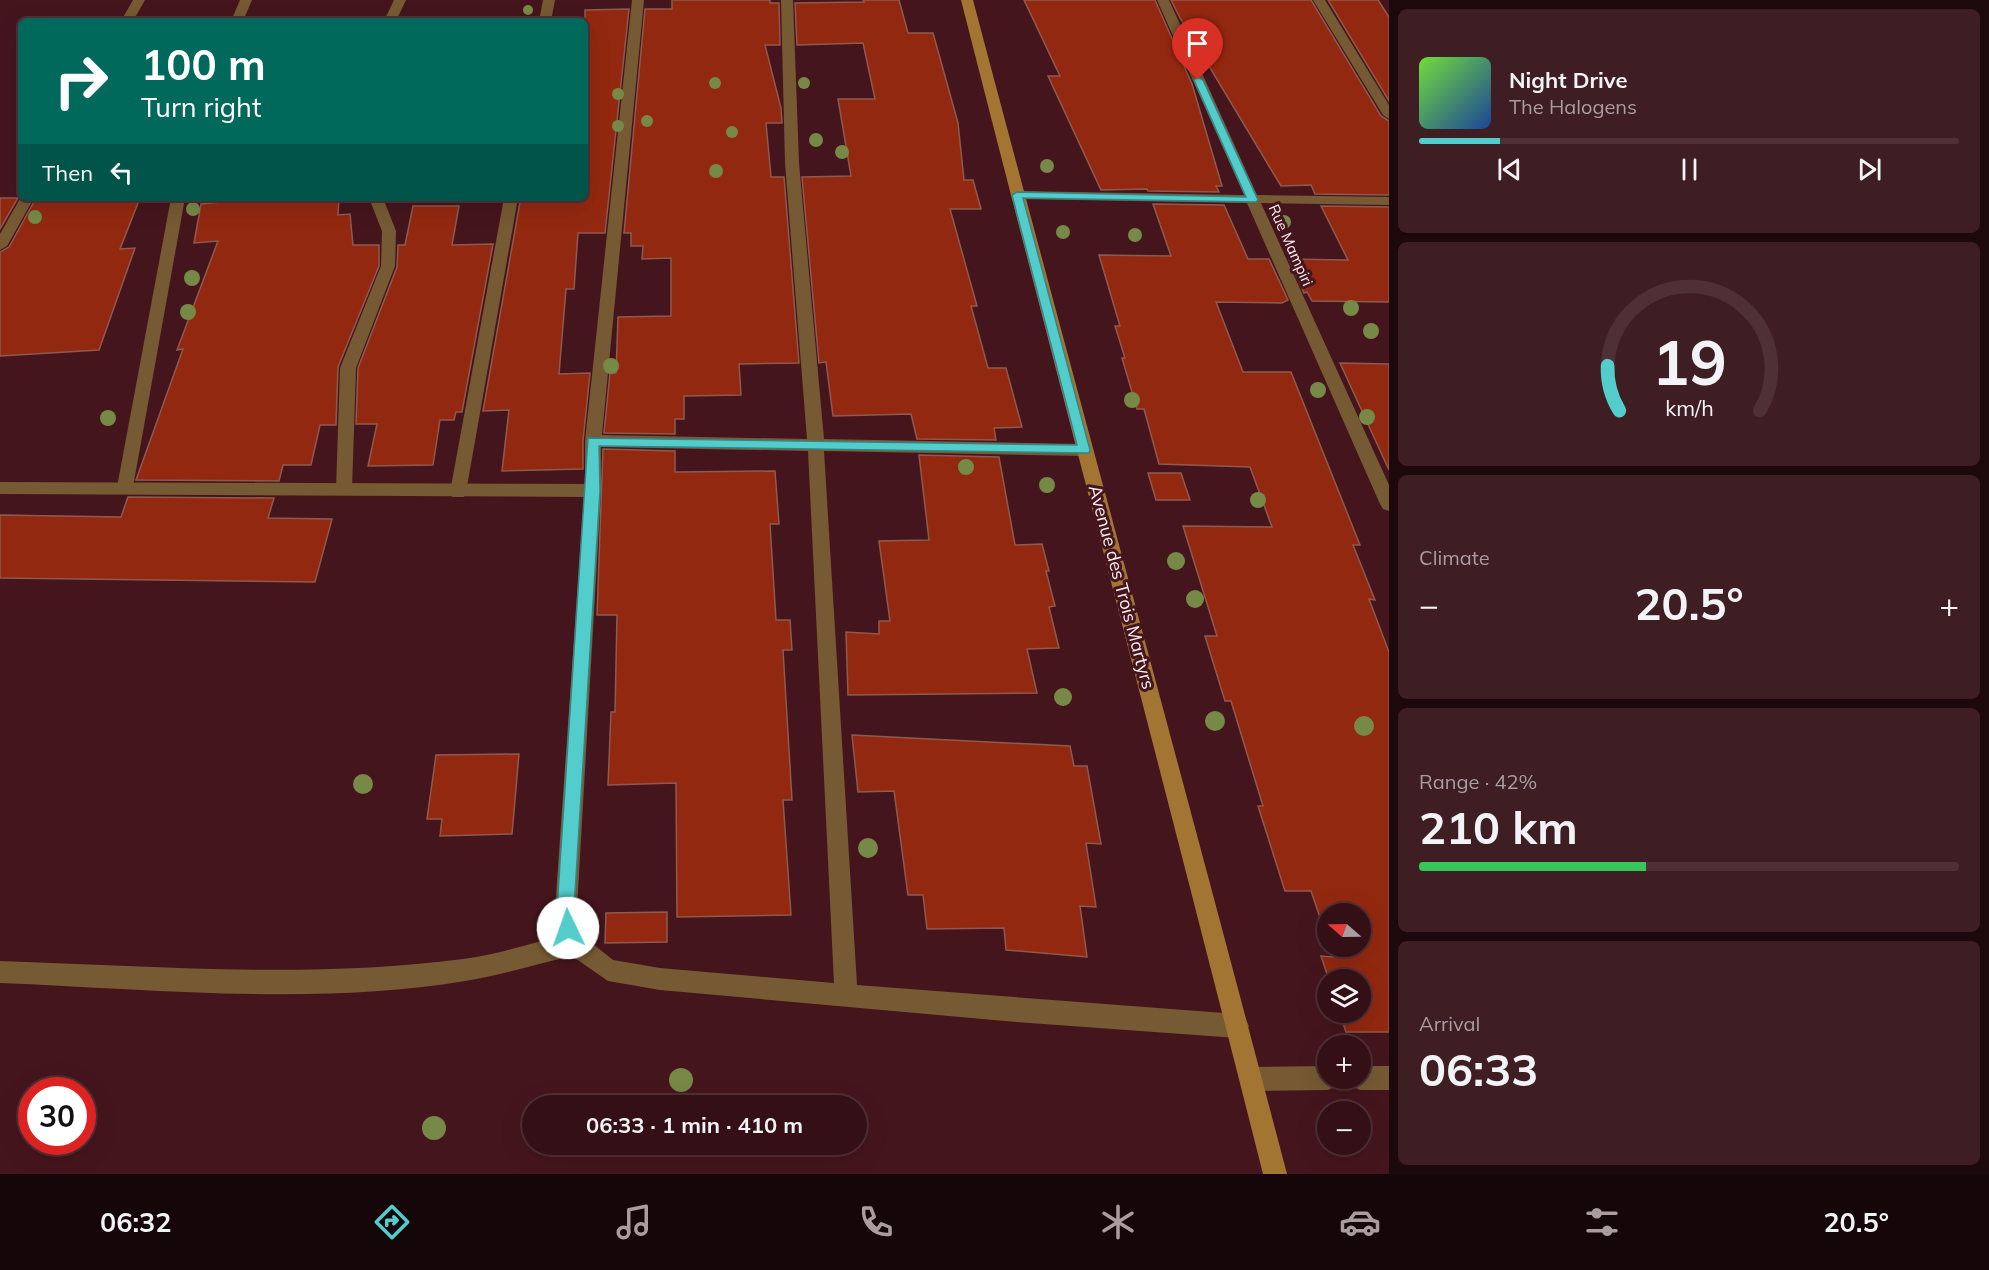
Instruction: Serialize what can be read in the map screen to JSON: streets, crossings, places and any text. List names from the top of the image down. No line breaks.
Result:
{"streets":{"main road":["Avenue des Trois Martyrs"],"street":["Rue Mampiri"]},"north":"left","page":{"turn":["100 m","Turn right"],"song":["Night Drive","The Halogens"],"then":"Then","tile":["Climate",["Range · 42%","210 km"],["Arrival","06:33"]],"heat":["−","20.5°","+"],"map_buttons":["+","−"],"limit":"30","trip":"06:33 · 1 min · 410 m","tabs":["06:32","20.5°"],"gauge":["19","km/h"]}}
